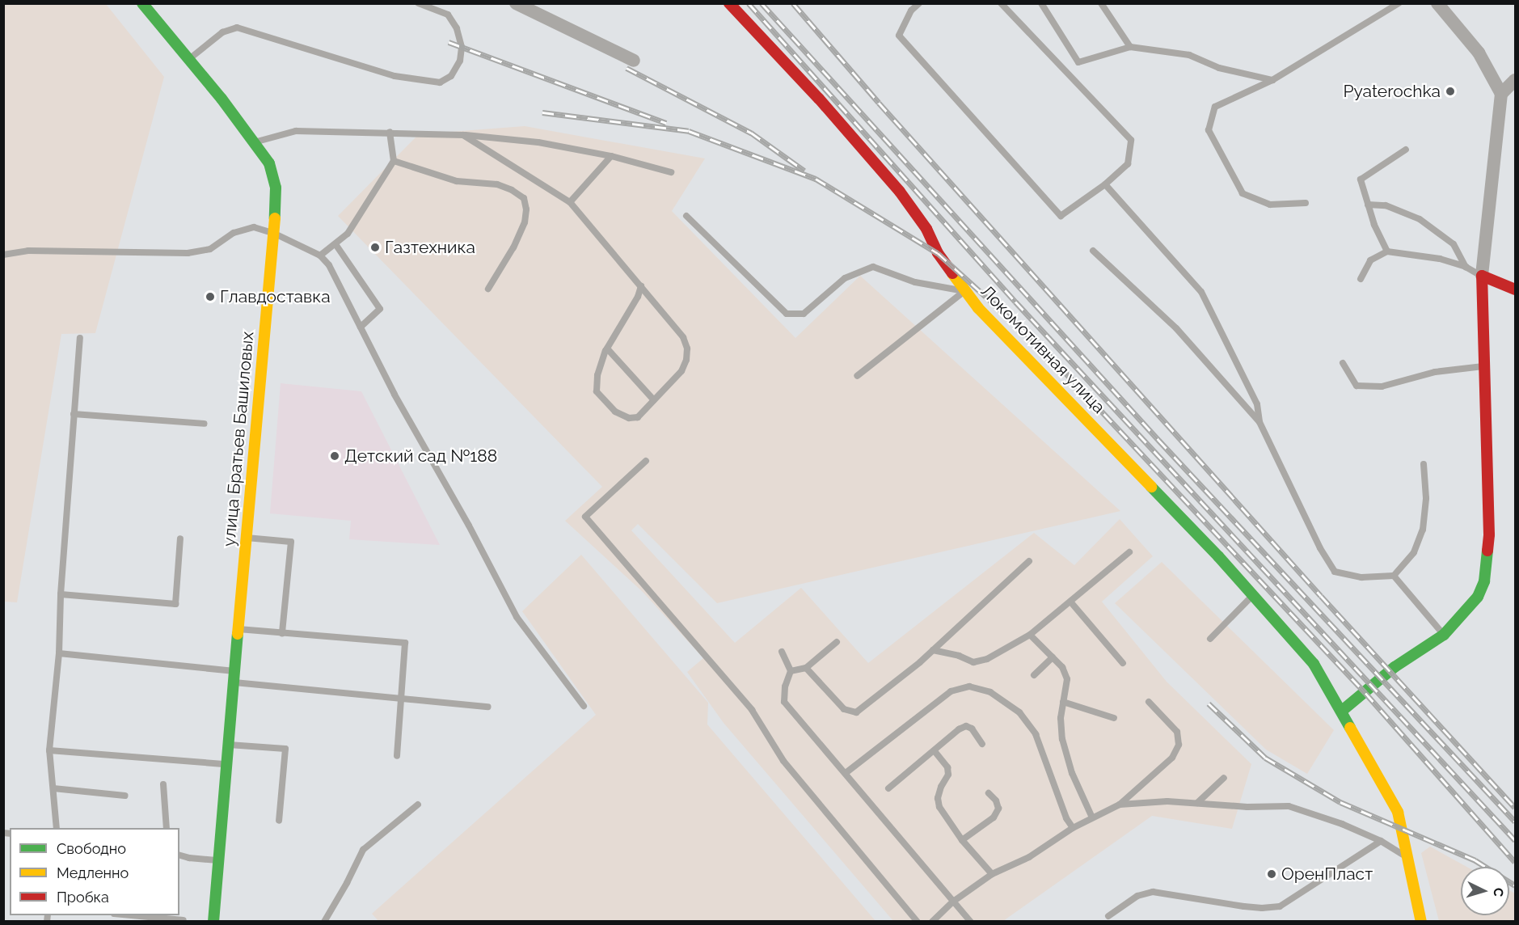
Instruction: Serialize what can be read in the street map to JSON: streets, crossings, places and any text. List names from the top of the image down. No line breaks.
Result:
{"streets":{"street":["Локомотивная улица","улица Братьев Башиловых"]},"places":["Pyaterochka","Газтехника","Главдоставка","Детский сад №188","ОренПласт"],"legend":["Свободно","Медленно","Пробка"],"north":"right"}
